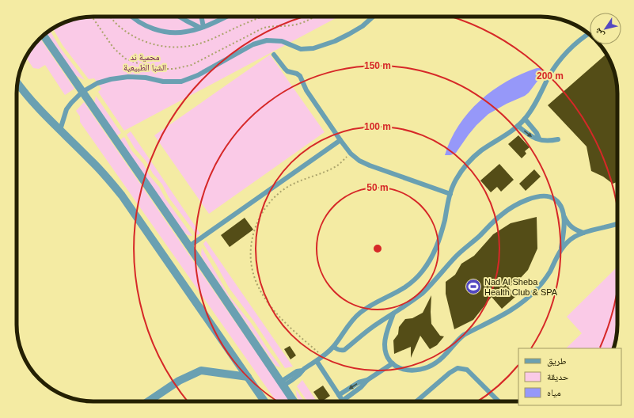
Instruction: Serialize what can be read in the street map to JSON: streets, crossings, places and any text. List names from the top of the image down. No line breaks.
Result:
{"parks":["محمية ند الشبا الطبيعية"],"places":{"sports":["Nad Al Sheba Health Club & SPA"]},"legend":["طريق","حديقة","مياه"],"north":"bottom left","rings":["150 m","200 m","100 m","50 m"]}
